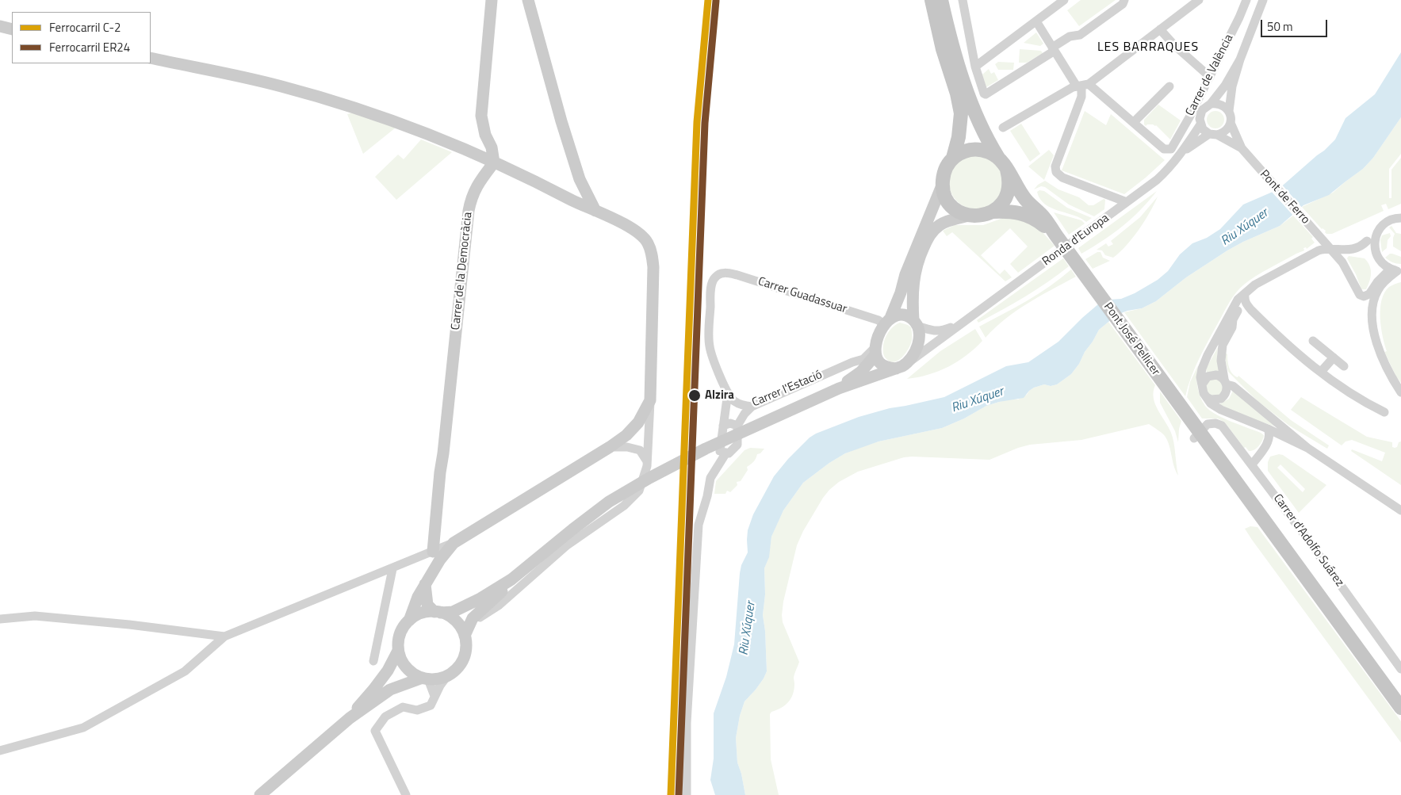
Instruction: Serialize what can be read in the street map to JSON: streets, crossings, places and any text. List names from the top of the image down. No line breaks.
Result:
{"streets":{"main road":["Pont José Pellicer"],"street":["Carrer de València","Pont de Ferro","Ronda d'Europa","Carrer de la Democràcia","Carrer Guadassuar","Carrer l'Estació","Carrer d'Adolfo Suárez"]},"crossings":[["Carrer Guadassuar","Carrer l'Estació"],["Pont José Pellicer","Carrer d'Adolfo Suárez"]],"districts":["LES BARRAQUES"],"water":["Riu Xúquer"],"places":["Alzira"],"lines":["rail line C-2","rail line ER24"],"legend":["Ferrocarril C-2","Ferrocarril ER24"],"scale_bar":"50 m"}
